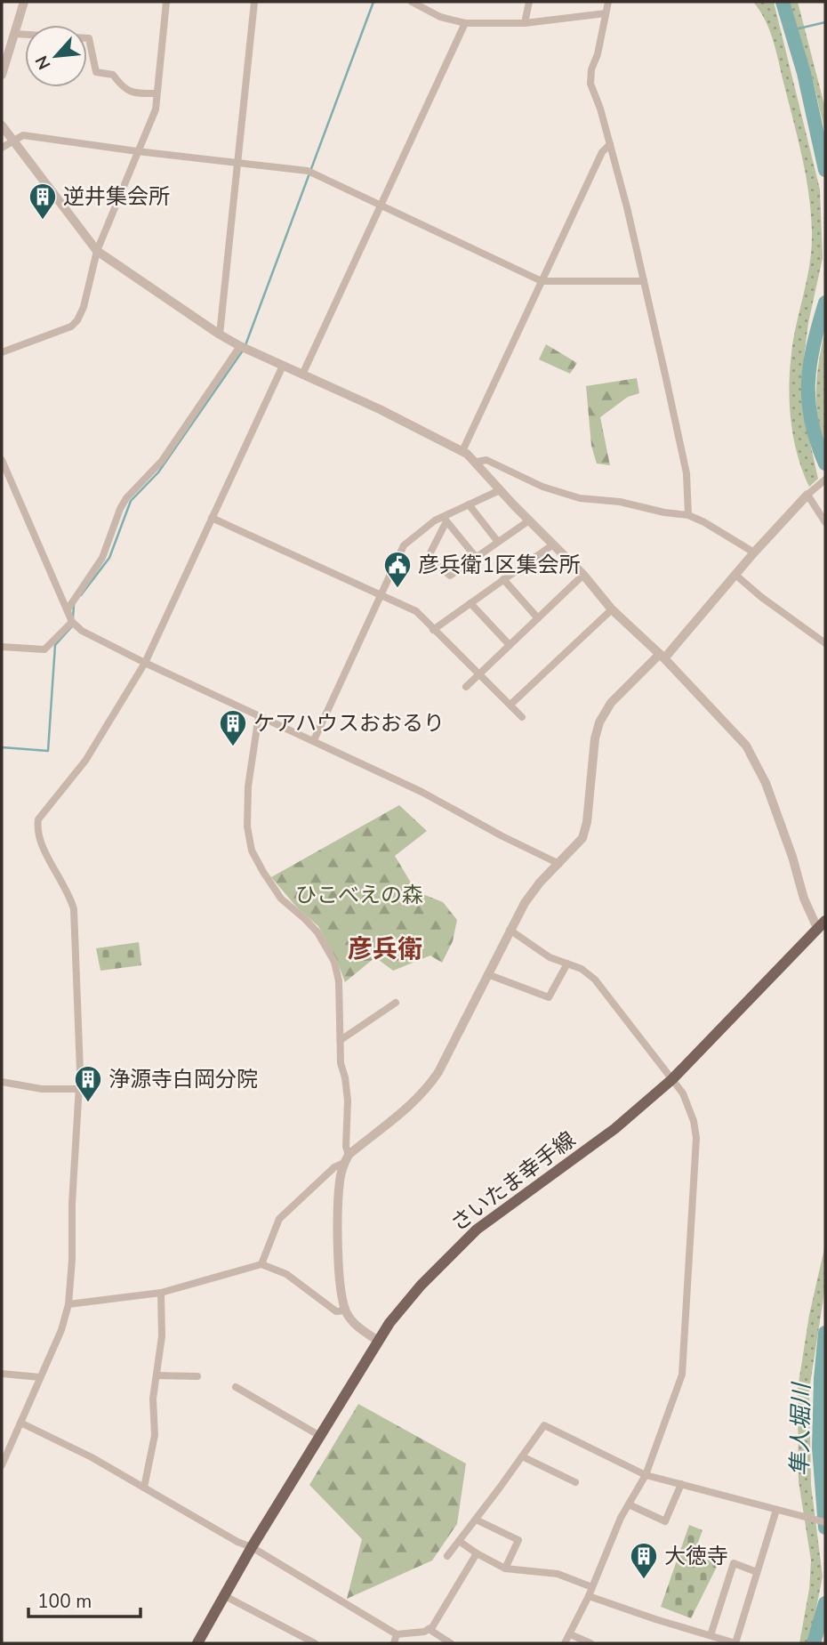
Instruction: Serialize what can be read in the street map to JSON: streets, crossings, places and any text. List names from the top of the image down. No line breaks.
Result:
{"streets":{"main road":["さいたま幸手線"]},"districts":["彦兵衛"],"water":["隼人堀川"],"parks":["ひこべえの森"],"places":{"building":["逆井集会所","ケアハウスおおるり","浄源寺白岡分院","大徳寺"],"public building":["彦兵衛1区集会所"]},"scale_bar":"100 m","north":"bottom left"}
